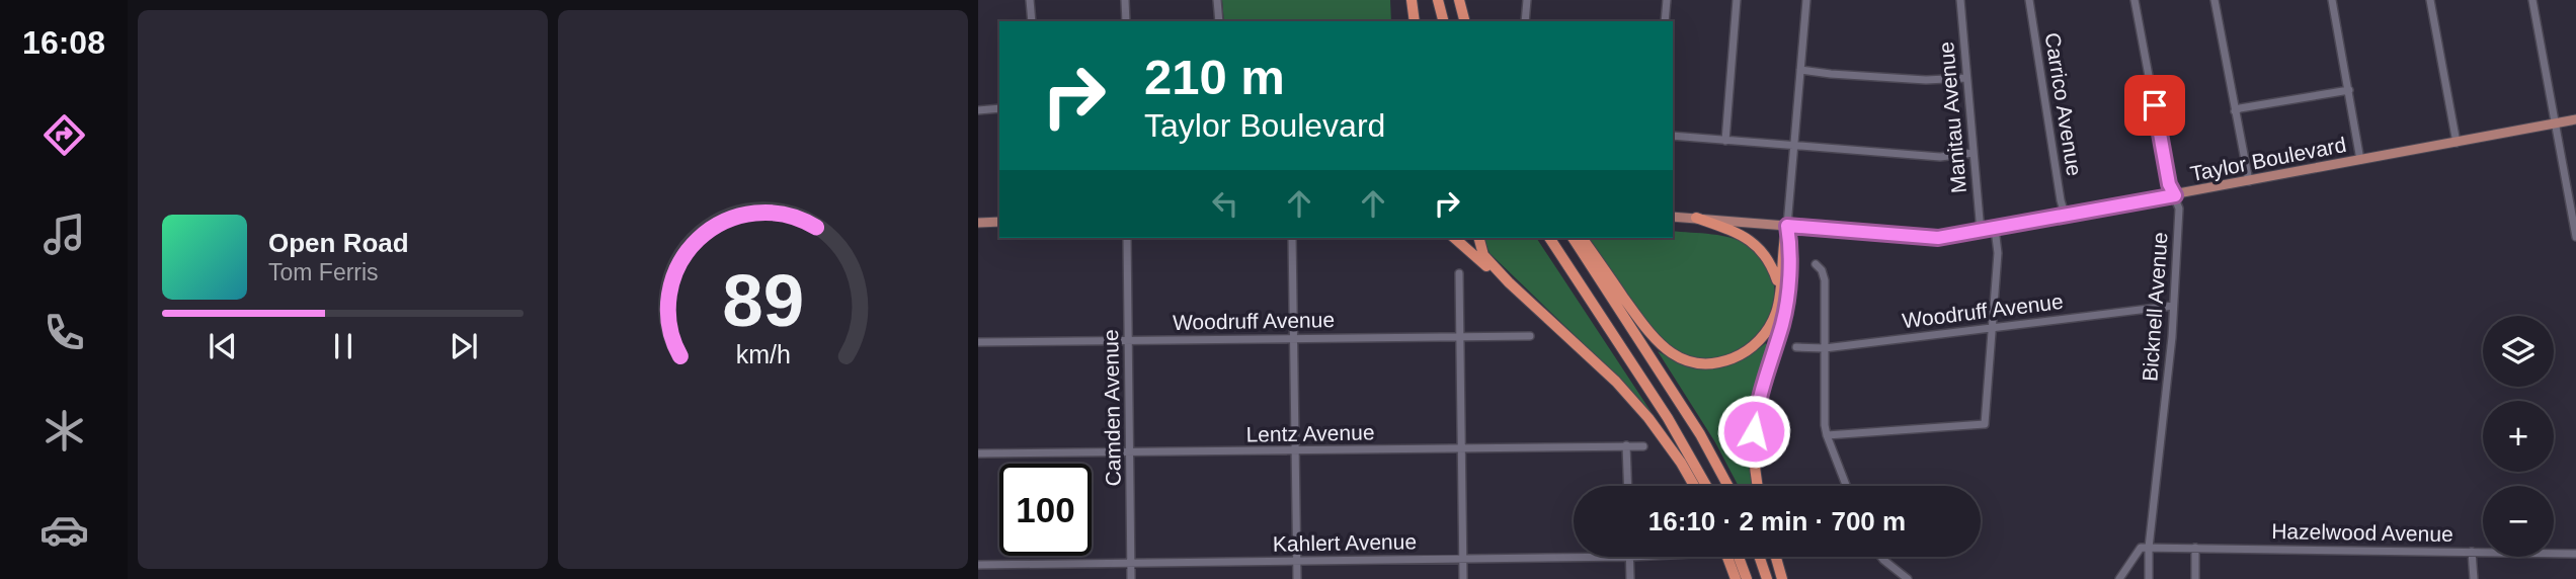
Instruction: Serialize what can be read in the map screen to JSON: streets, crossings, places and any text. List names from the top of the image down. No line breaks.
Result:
{"streets":{"main road":["Taylor Boulevard"],"street":["Carrico Avenue","Manitau Avenue","Bicknell Avenue","Woodruff Avenue","Camden Avenue","Lentz Avenue","Hazelwood Avenue","Kahlert Avenue"]},"crossings":[["Carrico Avenue","Taylor Boulevard"],["Manitau Avenue","Taylor Boulevard"],["Taylor Boulevard","Bicknell Avenue"],["Bicknell Avenue","Woodruff Avenue"],["Bicknell Avenue","Hazelwood Avenue"],["Woodruff Avenue","Camden Avenue"],["Camden Avenue","Lentz Avenue"],["Camden Avenue","Kahlert Avenue"]],"page":{"tabs":"16:08","turn":["210 m","Taylor Boulevard"],"song":["Open Road","Tom Ferris"],"map_buttons":["+","−"],"limit":"100","trip":"16:10 · 2 min · 700 m","gauge":["89","km/h"]}}
